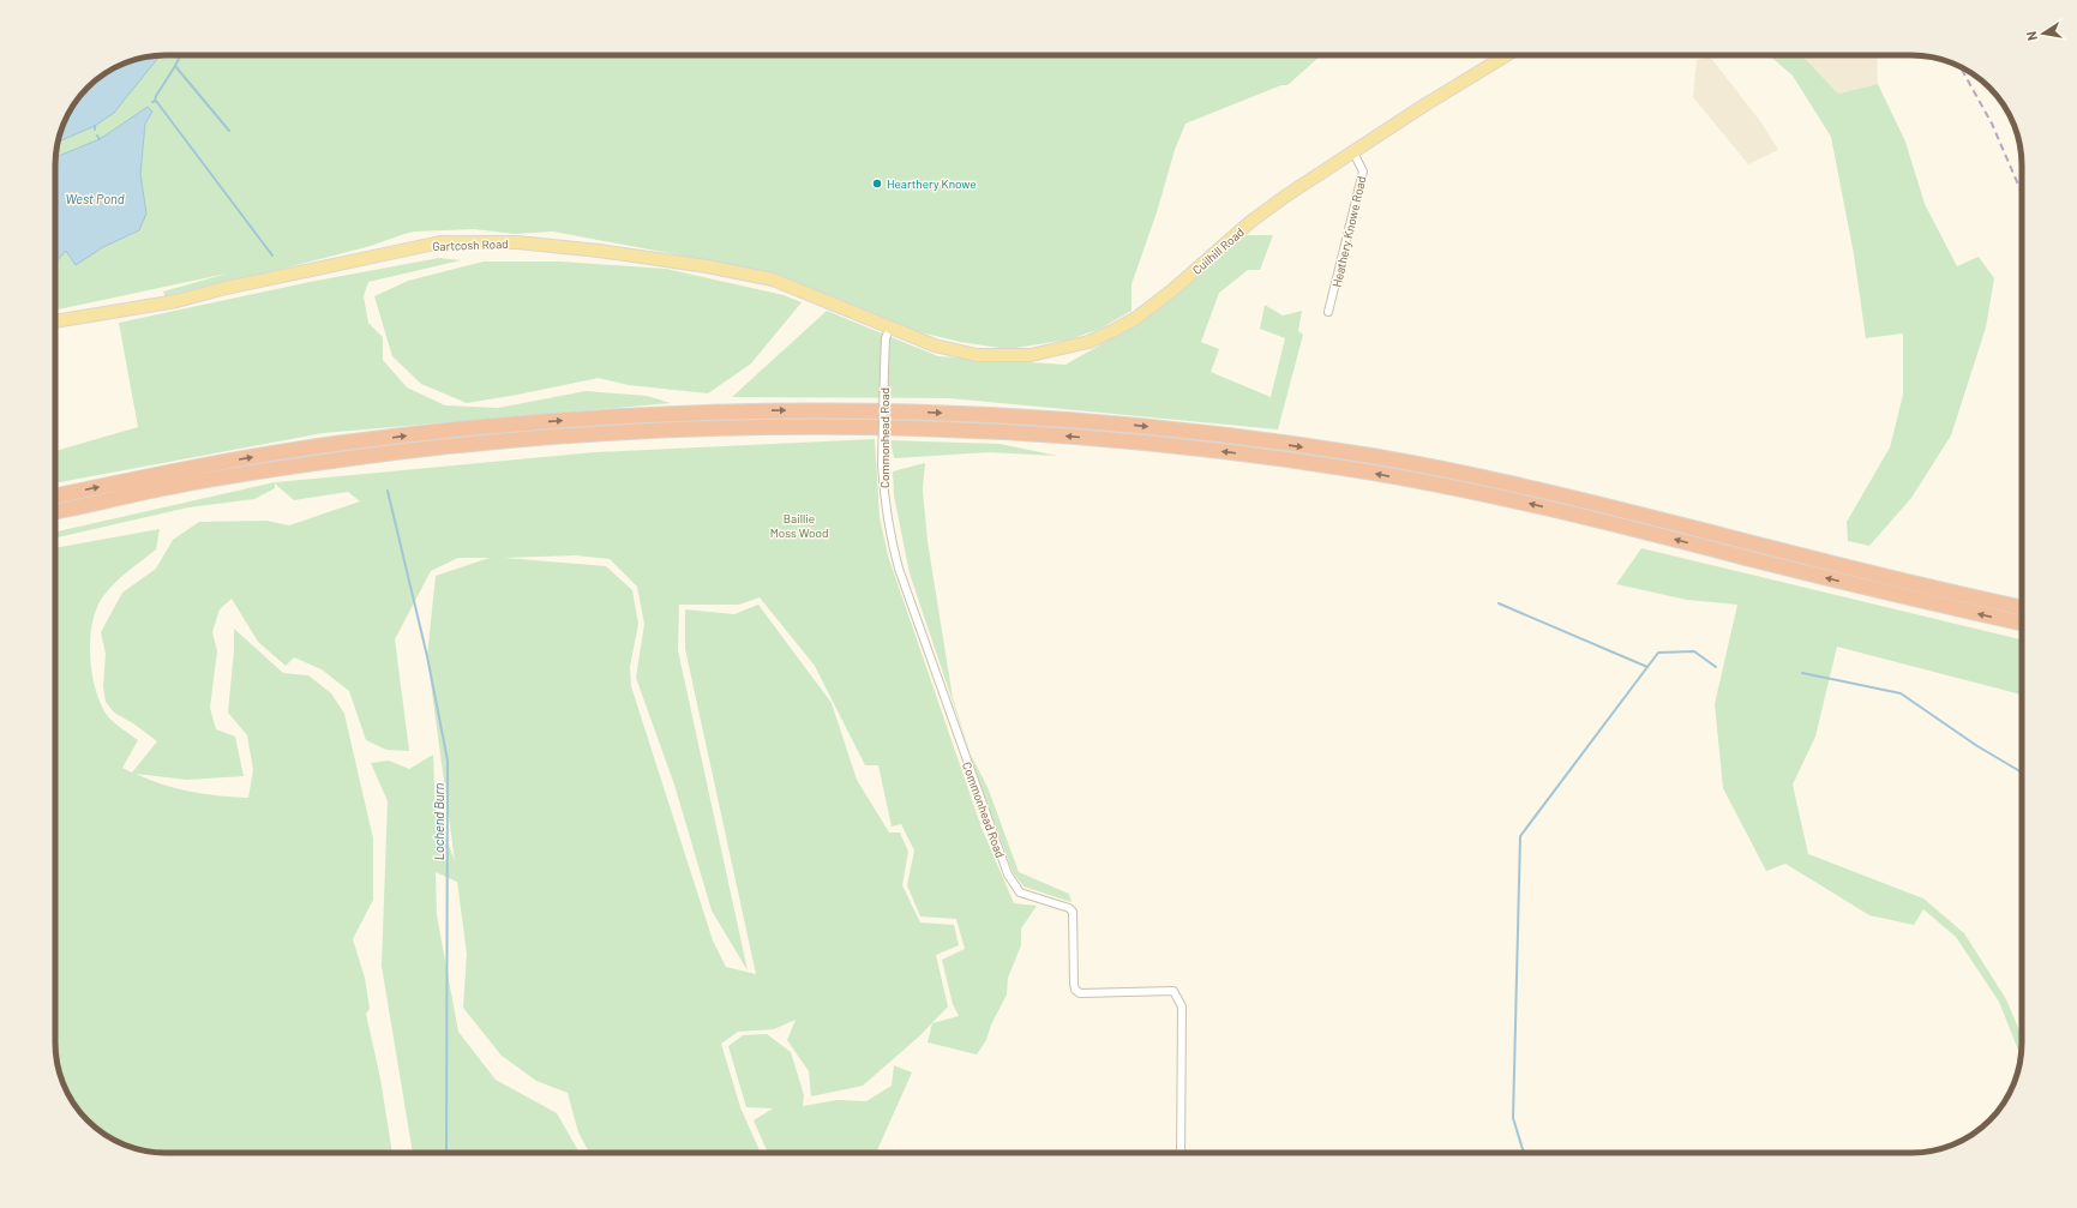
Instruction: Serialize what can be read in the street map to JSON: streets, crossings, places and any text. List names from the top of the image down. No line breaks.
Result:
{"streets":{"main road":["Gartcosh Road","Cuilhill Road"],"street":["Heathery Knowe Road","Commonhead Road"]},"crossings":[["Heathery Knowe Road","Cuilhill Road"],["Gartcosh Road","Cuilhill Road"],["Gartcosh Road","Commonhead Road"],["Cuilhill Road","Commonhead Road"]],"water":["West Pond","Lochend Burn"],"parks":["Baillie Moss Wood"],"places":["Hearthery Knowe"],"north":"left"}
